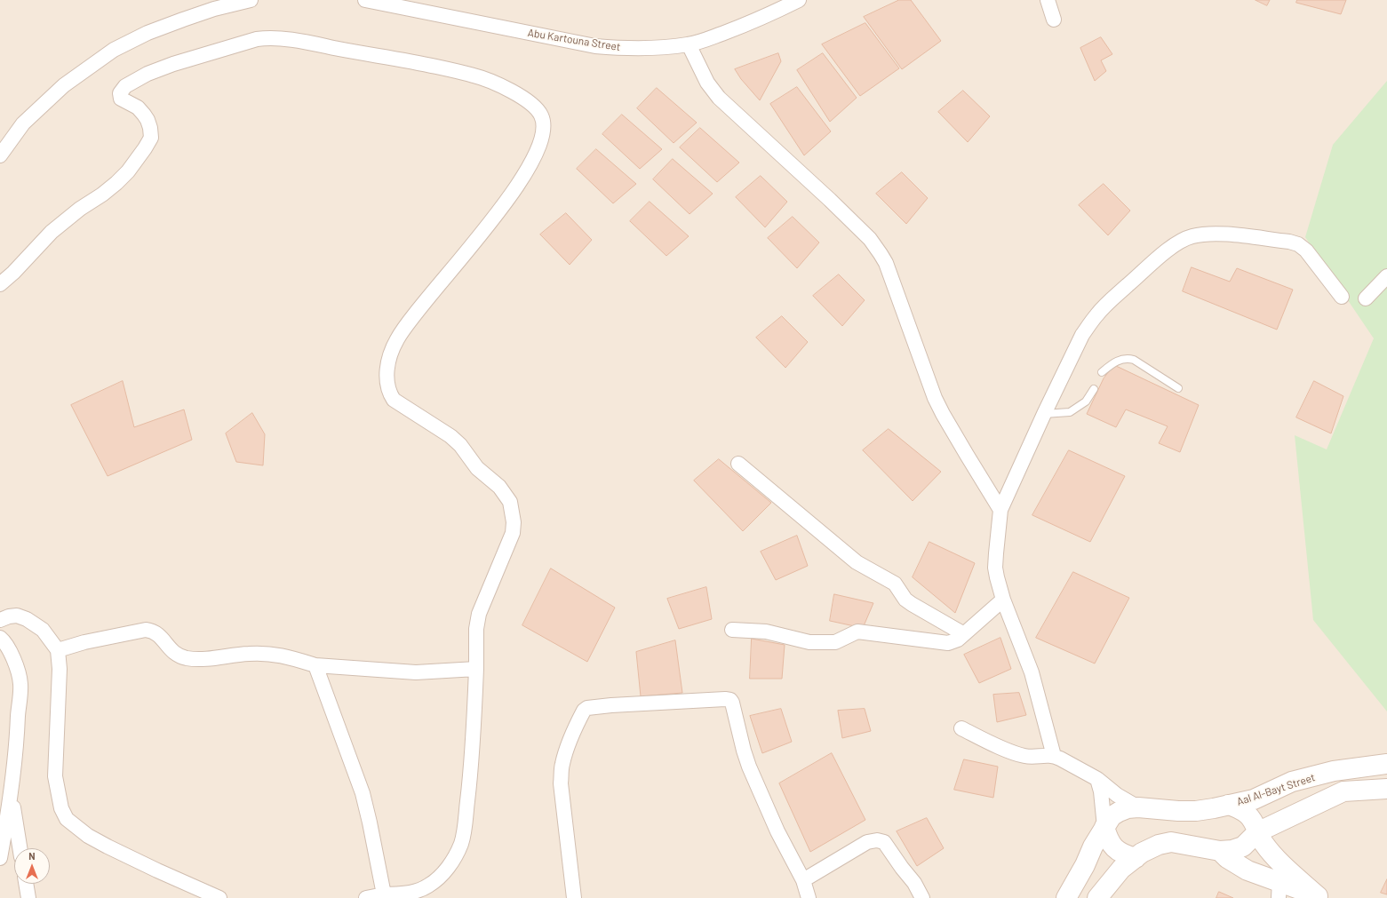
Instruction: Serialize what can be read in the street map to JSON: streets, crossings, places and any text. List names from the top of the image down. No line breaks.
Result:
{"streets":{"street":["Abu Kartouna Street","Aal Al-Bayt Street"]},"north":"top"}
